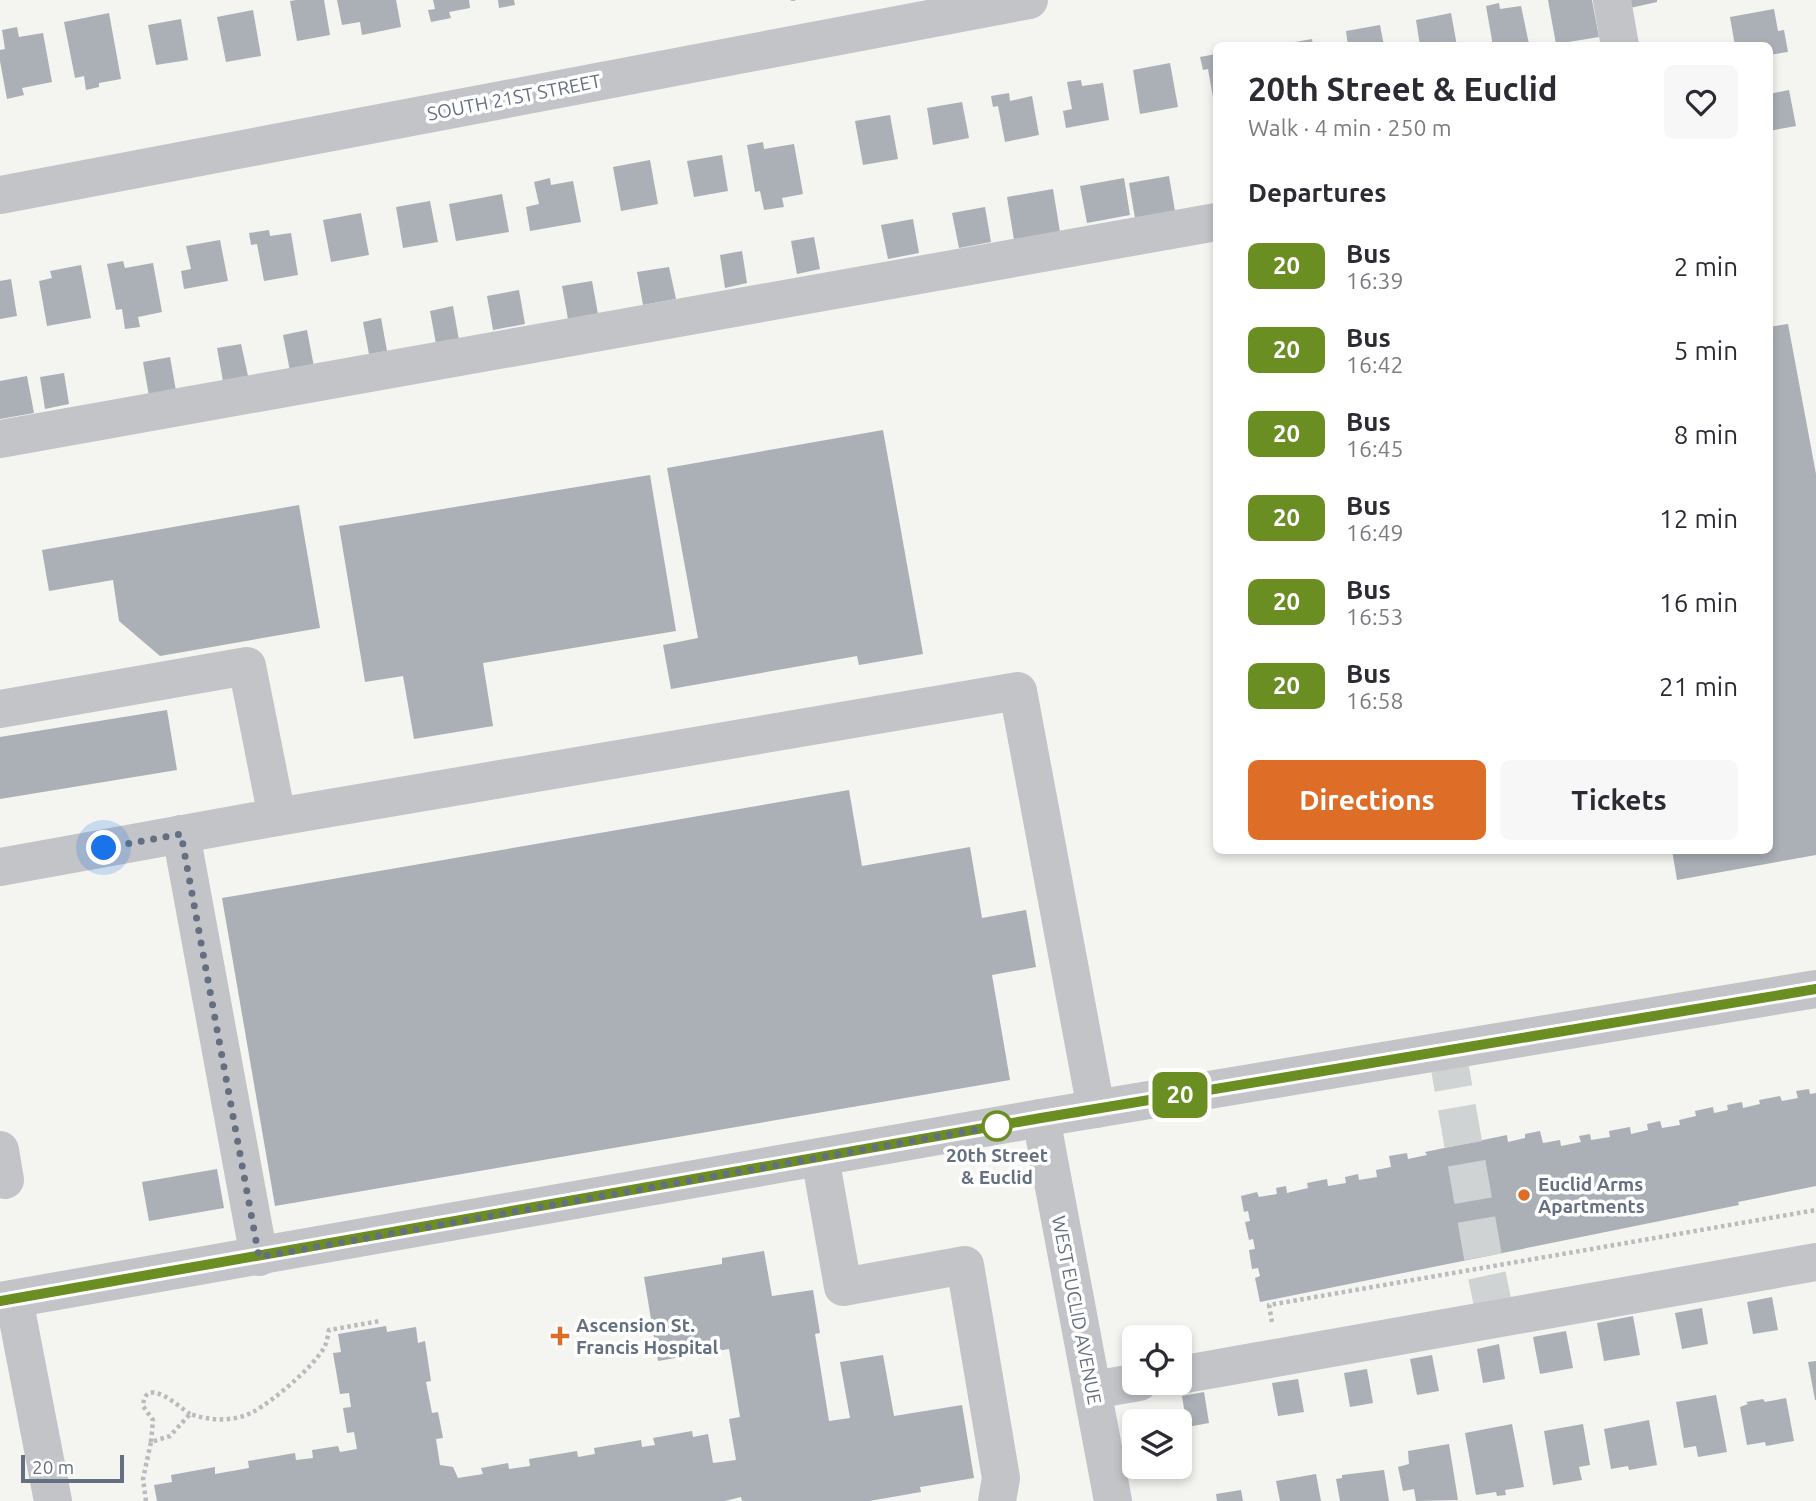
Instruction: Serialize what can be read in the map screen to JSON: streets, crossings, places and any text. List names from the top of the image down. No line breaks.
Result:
{"streets":{"street":["SOUTH 21ST STREET","WEST EUCLID AVENUE"]},"places":{"other":["20th Street & Euclid","Euclid Arms Apartments"],"health":["Ascension St. Francis Hospital"]},"lines":["bus line 20"],"scale_bar":"20 m","page":{"on_map":"20","heading":[["20th Street & Euclid","Walk · 4 min · 250 m"],"Departures"],"list":[{"mark":"20","name":"Bus","note":"16:39","value":"2 min"},{"mark":"20","name":"Bus","note":"16:42","value":"5 min"},{"mark":"20","name":"Bus","note":"16:45","value":"8 min"},{"mark":"20","name":"Bus","note":"16:49","value":"12 min"},{"mark":"20","name":"Bus","note":"16:53","value":"16 min"},{"mark":"20","name":"Bus","note":"16:58","value":"21 min"}],"buttons":["Directions","Tickets"],"scale":"20 m"}}
